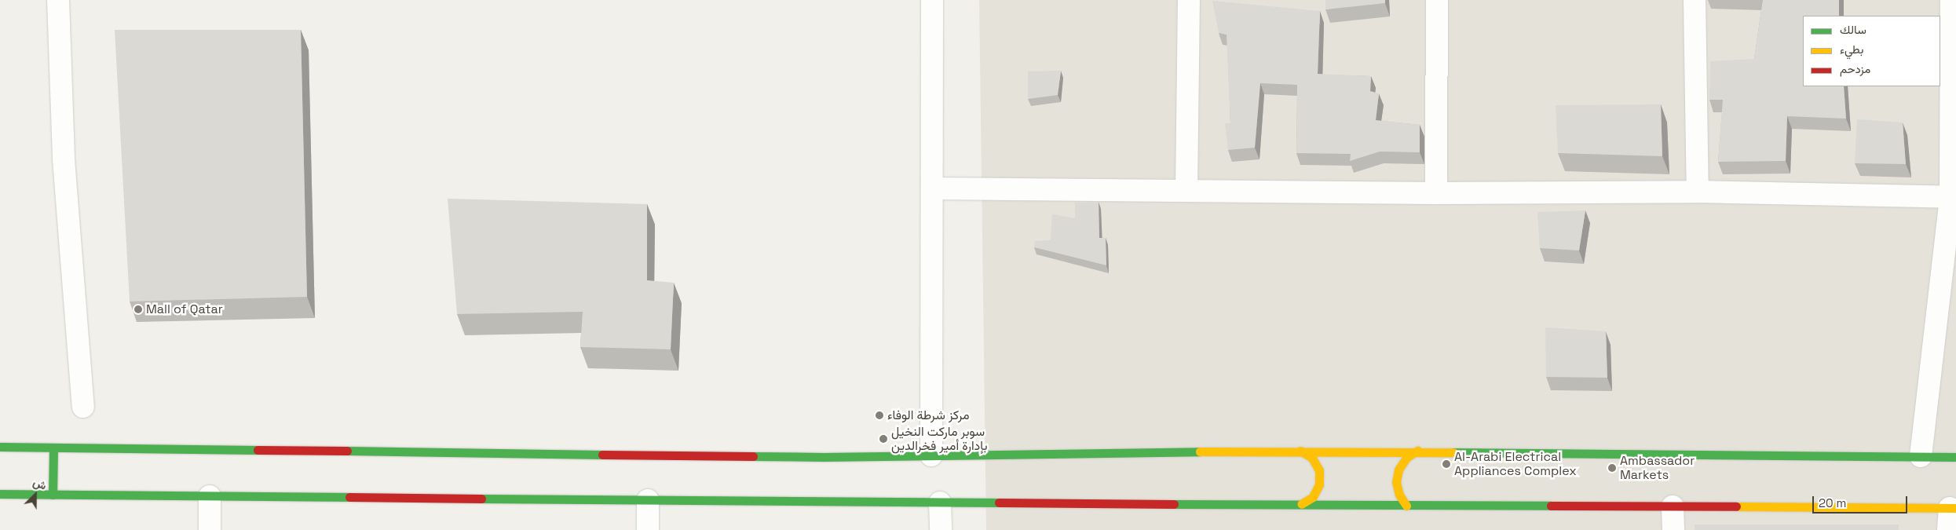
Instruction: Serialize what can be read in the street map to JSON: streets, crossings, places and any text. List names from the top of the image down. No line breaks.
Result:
{"places":["Mall of Qatar","مركز شرطة الوفاء","سوبر ماركت النخيل بإدارة أمير فخرالدين","Al-Arabi Electrical Appliances Complex","Ambassador Markets"],"legend":["سالك","بطيء","مزدحم"],"scale_bar":"20 m","north":"top right"}
